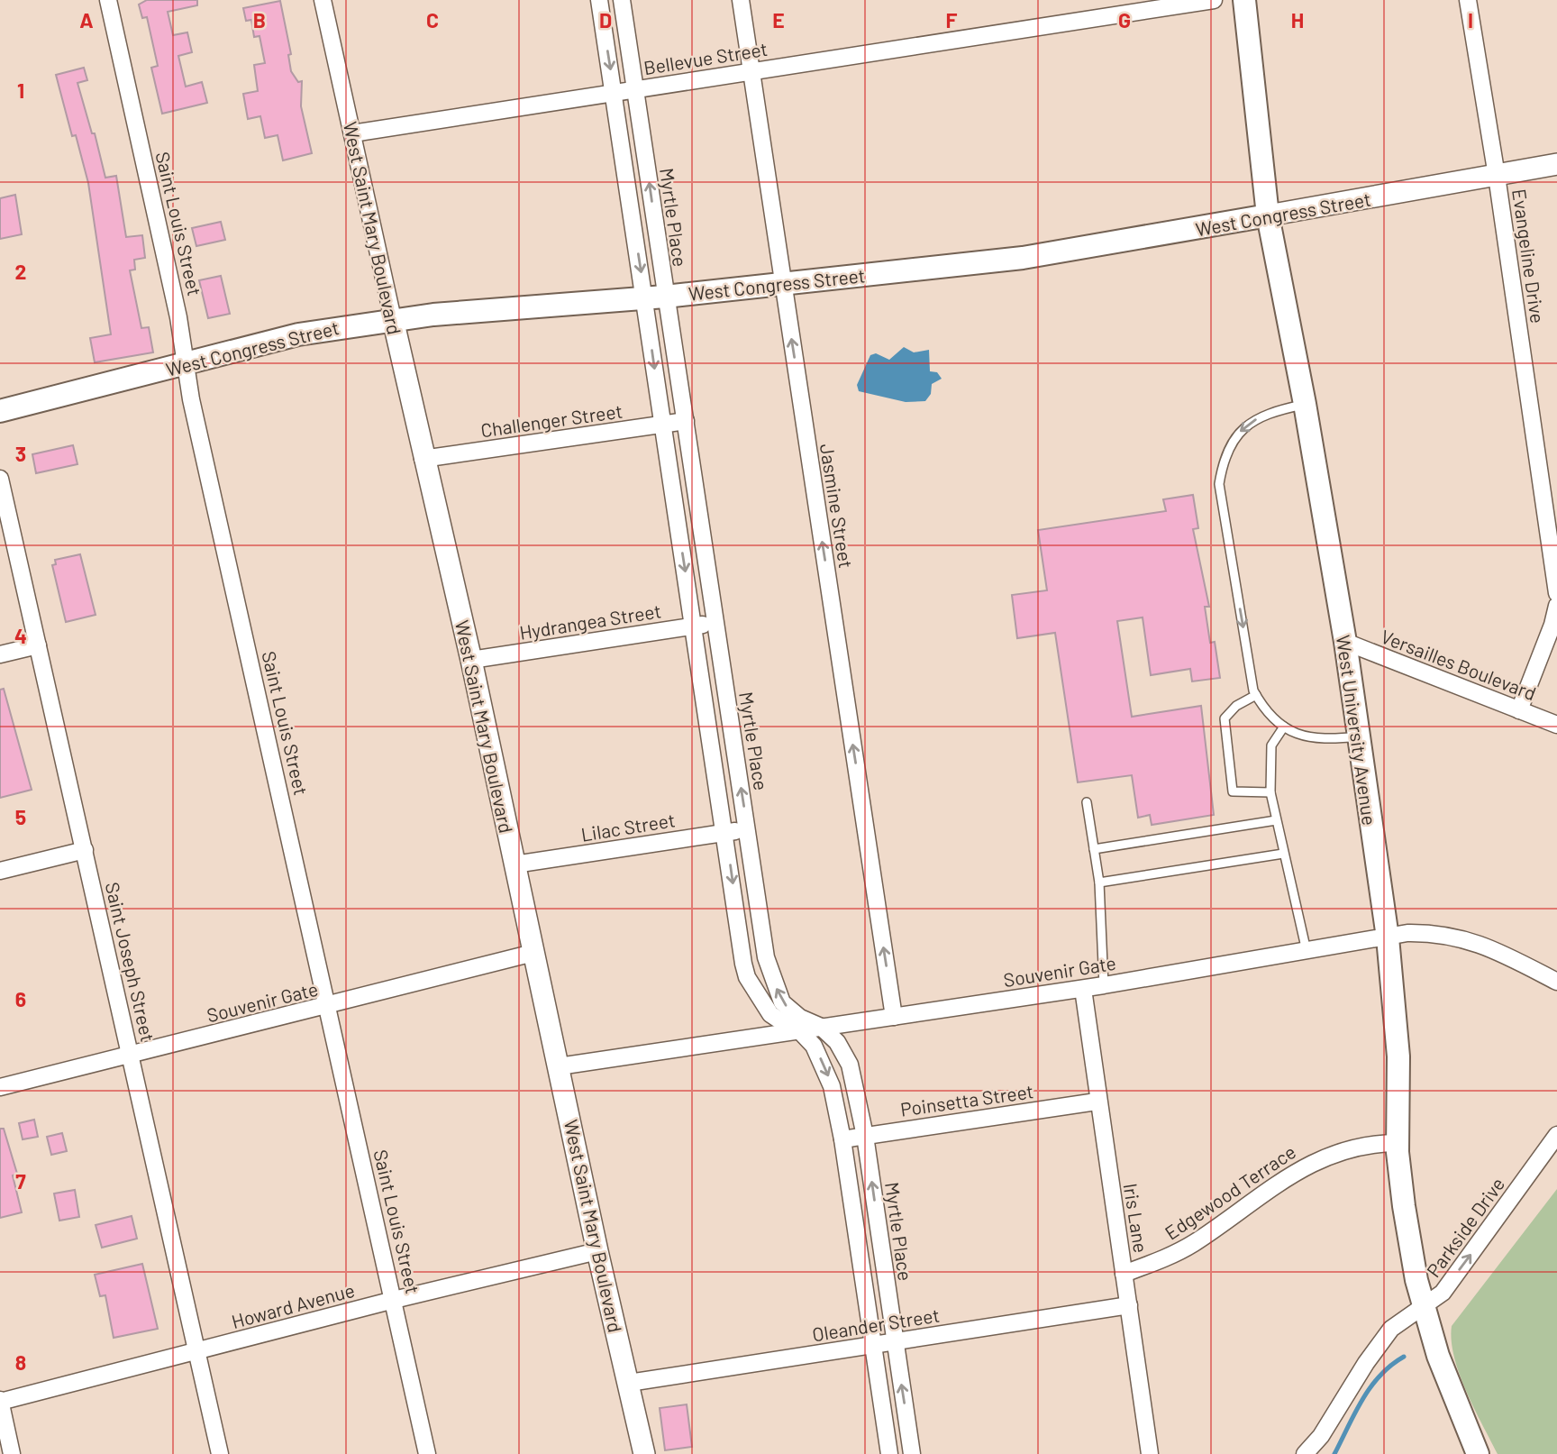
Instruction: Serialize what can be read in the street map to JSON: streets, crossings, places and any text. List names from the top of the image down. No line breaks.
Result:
{"streets":{"main road":["West Congress Street","West University Avenue"],"street":["Bellevue Street","Myrtle Place","Saint Louis Street","West Saint Mary Boulevard","Evangeline Drive","Challenger Street","Jasmine Street","Hydrangea Street","Versailles Boulevard","Lilac Street","Saint Joseph Street","Souvenir Gate","Poinsetta Street","Edgewood Terrace","Iris Lane","Parkside Drive","Howard Avenue","Oleander Street"]},"crossings":[["Bellevue Street","Myrtle Place"],["Bellevue Street","West Saint Mary Boulevard"],["Bellevue Street","Jasmine Street"],["West Congress Street","Myrtle Place"],["West Congress Street","Saint Louis Street"],["West Congress Street","West Saint Mary Boulevard"],["West Congress Street","Evangeline Drive"],["West Congress Street","Jasmine Street"],["West Congress Street","West University Avenue"],["Myrtle Place","Challenger Street"],["Myrtle Place","Hydrangea Street"],["Myrtle Place","Lilac Street"],["Myrtle Place","Souvenir Gate"],["Myrtle Place","Poinsetta Street"],["Myrtle Place","Oleander Street"],["Saint Louis Street","Souvenir Gate"],["Saint Louis Street","Howard Avenue"],["West Saint Mary Boulevard","Challenger Street"],["West Saint Mary Boulevard","Hydrangea Street"],["West Saint Mary Boulevard","Lilac Street"],["West Saint Mary Boulevard","Souvenir Gate"],["West Saint Mary Boulevard","Howard Avenue"],["West Saint Mary Boulevard","Oleander Street"],["Jasmine Street","Souvenir Gate"],["Versailles Boulevard","West University Avenue"],["West University Avenue","Souvenir Gate"],["West University Avenue","Edgewood Terrace"],["West University Avenue","Parkside Drive"],["Saint Joseph Street","Souvenir Gate"],["Saint Joseph Street","Howard Avenue"],["Souvenir Gate","Iris Lane"],["Poinsetta Street","Iris Lane"],["Edgewood Terrace","Iris Lane"],["Iris Lane","Oleander Street"]],"one_way":["Jasmine Street","Parkside Drive"],"grid":{"columns":["A","B","C","D","E","F","G","H","I"],"rows":["1","2","3","4","5","6","7","8"]}}
